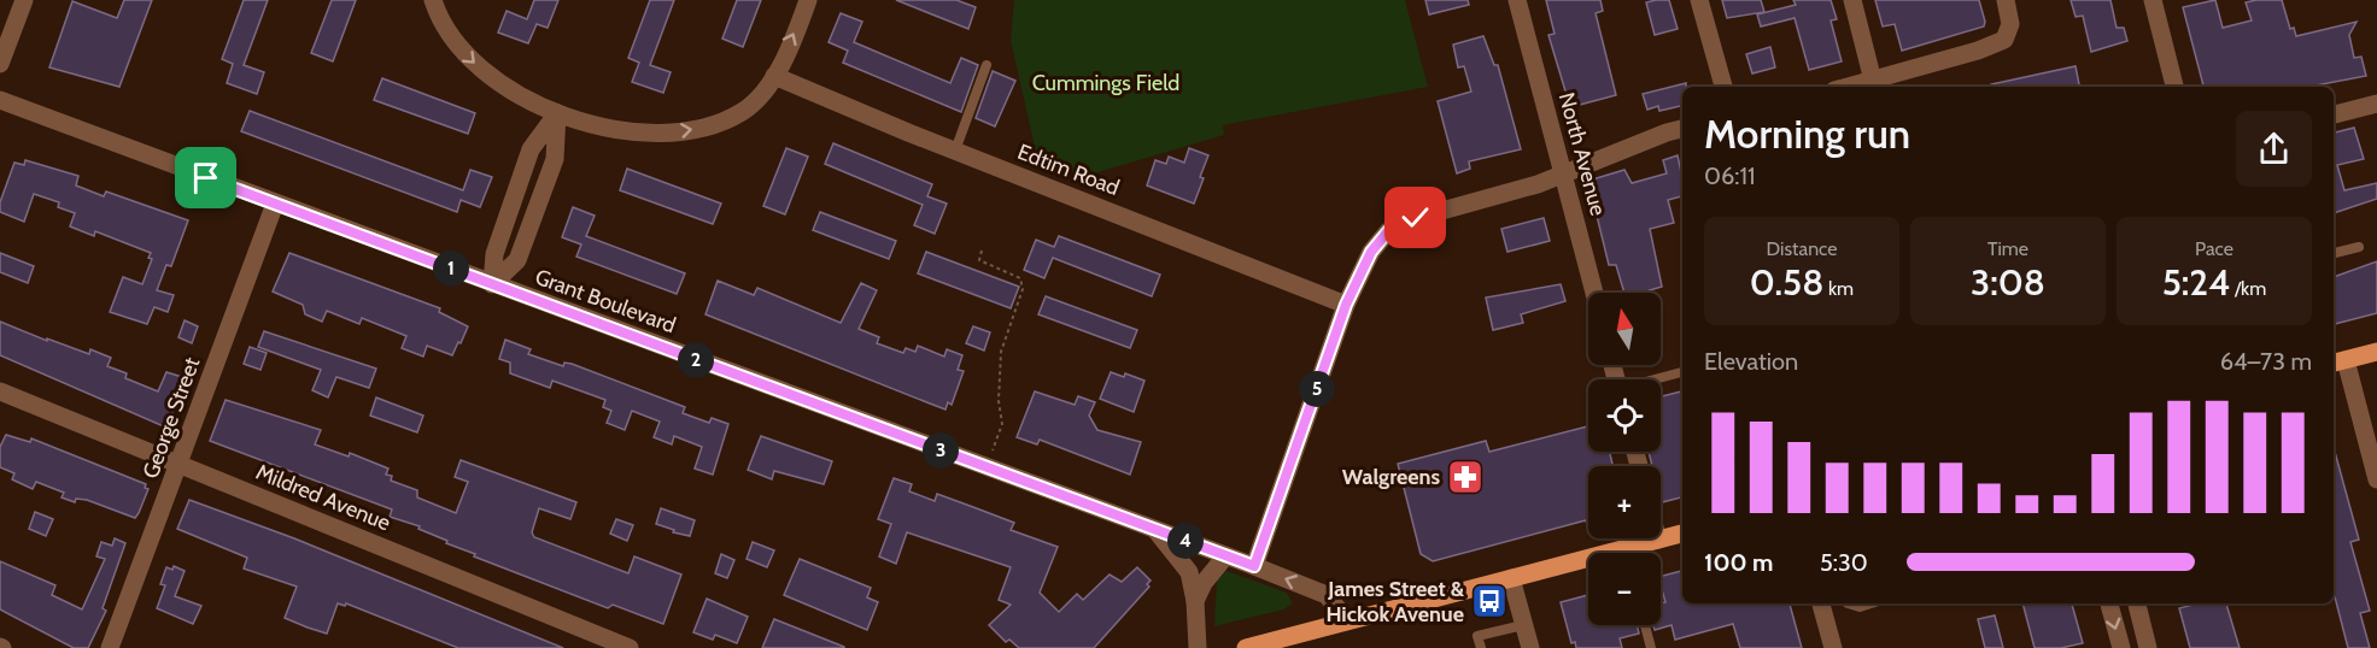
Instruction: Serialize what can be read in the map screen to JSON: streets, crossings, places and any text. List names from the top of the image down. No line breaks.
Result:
{"streets":{"street":["North Avenue","Edtim Road","Grant Boulevard","George Street","Mildred Avenue"]},"crossings":[["Grant Boulevard","George Street"],["George Street","Mildred Avenue"]],"parks":["Cummings Field"],"places":{"pharmacy":["Walgreens"],"bus stop":["James Street & Hickok Avenue"]},"north":"top","page":{"heading":["Morning run","06:11"],"stats":[["Distance","0.58 km"],["Time","3:08"],["Pace","5:24 /km"]],"pins":["1","2","5","3","4"],"map_buttons":["+","−"],"chart":["Elevation","64–73 m"],"list":[{"name":"100 m","note":"5:30"}]}}
